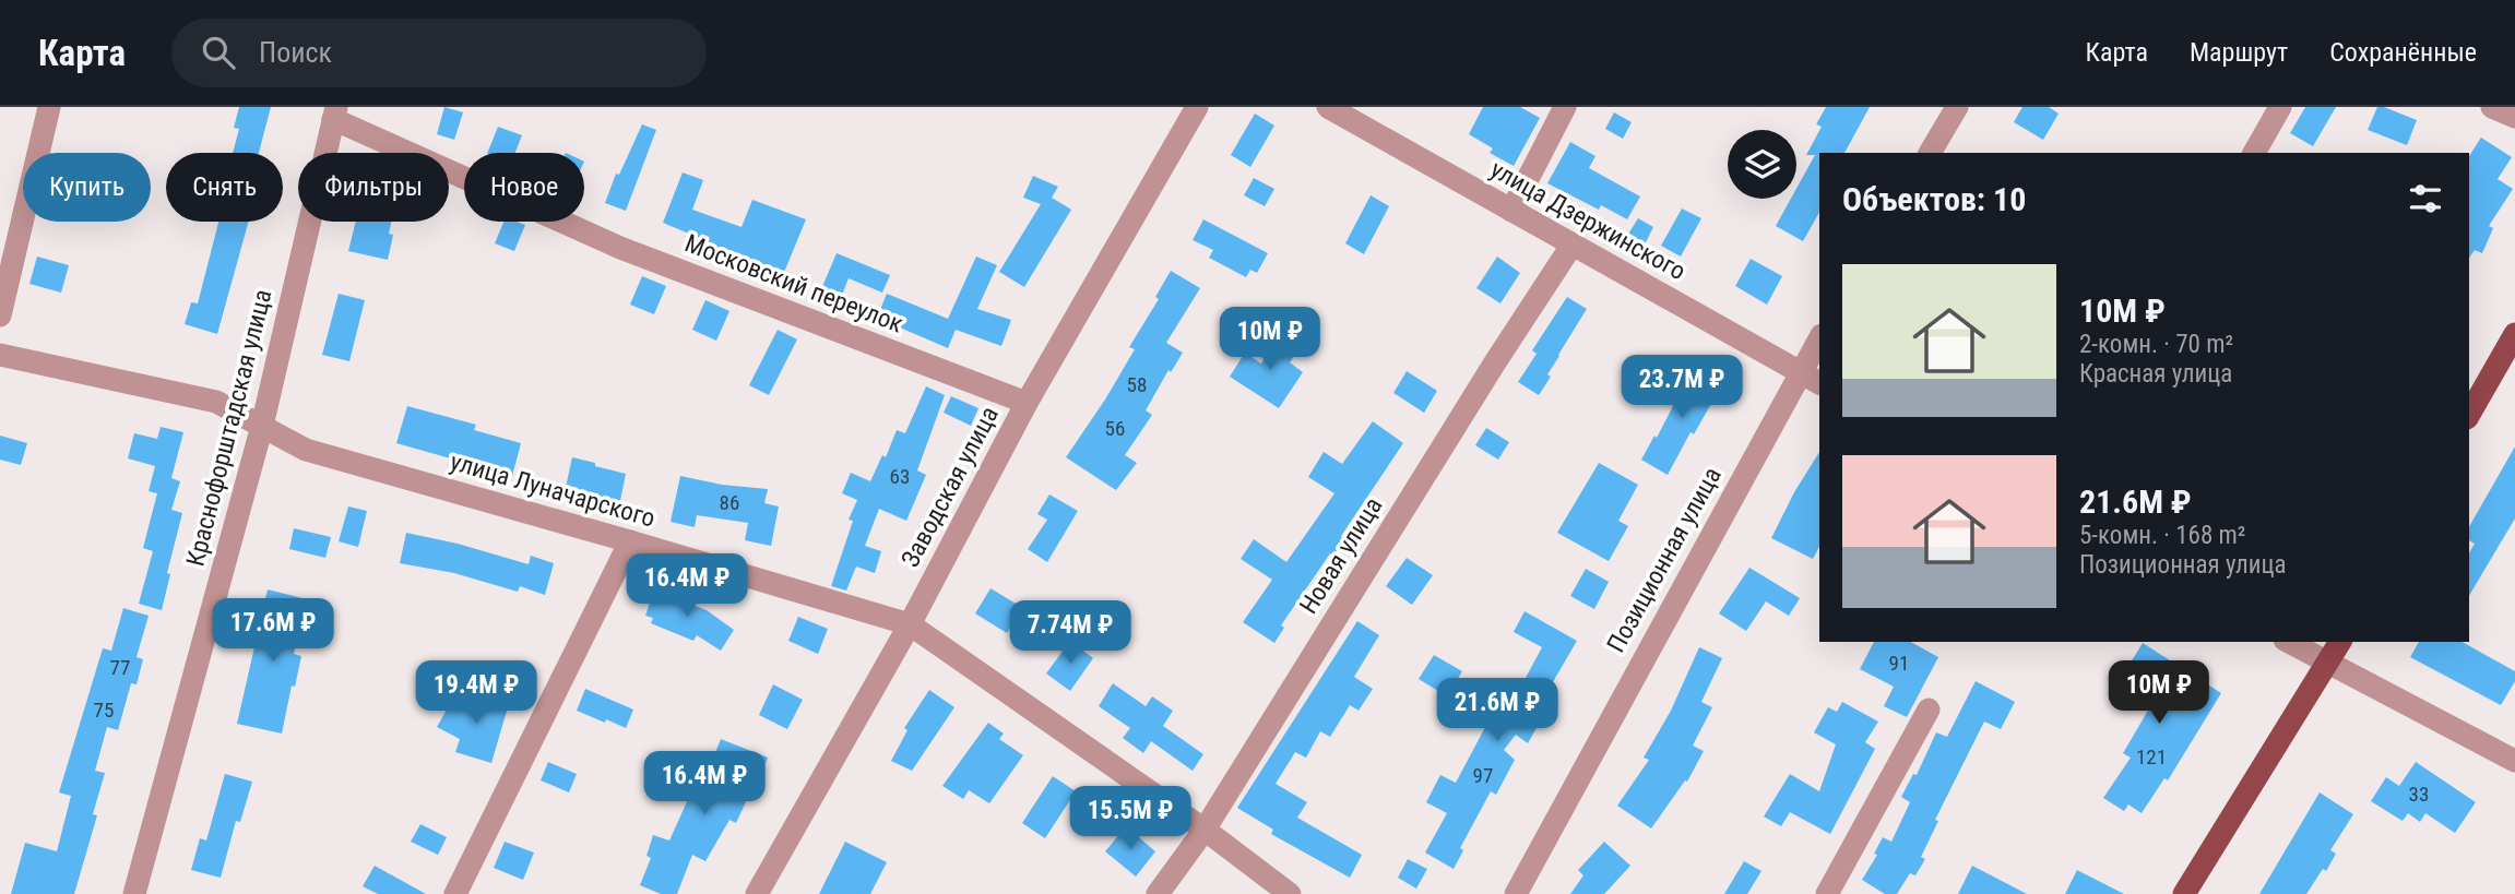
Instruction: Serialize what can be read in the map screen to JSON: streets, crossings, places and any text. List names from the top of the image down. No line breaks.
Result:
{"streets":{"street":["улица Дзержинского","Московский переулок","Краснофорштадская улица","Заводская улица","улица Луначарского","Новая улица","Позиционная улица"]},"crossings":[["улица Дзержинского","Новая улица"],["улица Дзержинского","Позиционная улица"],["Московский переулок","Краснофорштадская улица"],["Московский переулок","Заводская улица"],["Краснофорштадская улица","улица Луначарского"],["Заводская улица","улица Луначарского"],["улица Луначарского","Новая улица"]],"house_numbers":["58","56","63","86","91","77","75","121","97","33"],"page":{"header":"Карта","search":"Поиск","nav":["Карта","Маршрут","Сохранённые"],"chip":["Купить","Снять","Фильтры","Новое"],"heading":"Объектов: 10","list":[{"name":"10M ₽","note":"2-комн. · 70 m² · Красная улица"},{"name":"21.6M ₽","note":"5-комн. · 168 m² · Позиционная улица"}],"price":["10M ₽","23.7M ₽","16.4M ₽","17.6M ₽","7.74M ₽","19.4M ₽","10M ₽","21.6M ₽","16.4M ₽","15.5M ₽"]}}
